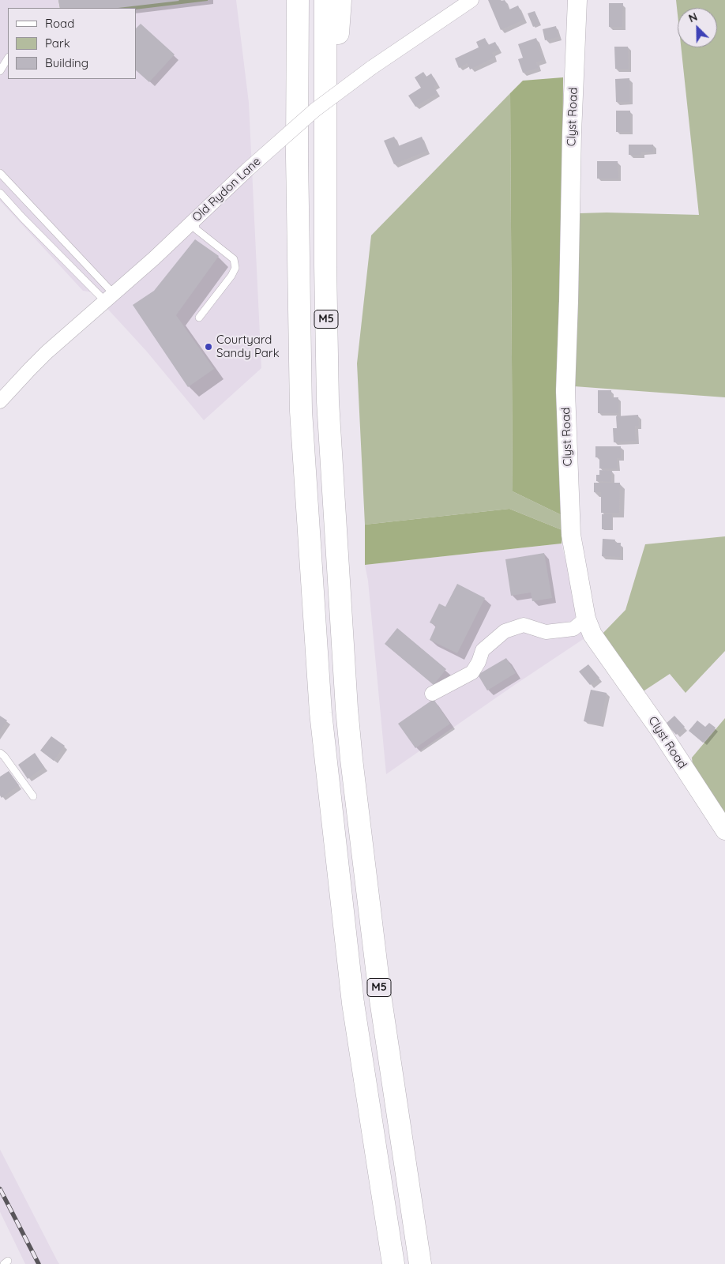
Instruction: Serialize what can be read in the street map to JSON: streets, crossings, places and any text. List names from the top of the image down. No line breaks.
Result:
{"streets":{"highway":["M5"],"street":["Clyst Road","Old Rydon Lane"]},"places":["Courtyard Sandy Park"],"legend":["Road","Park","Building"],"north":"top left"}
